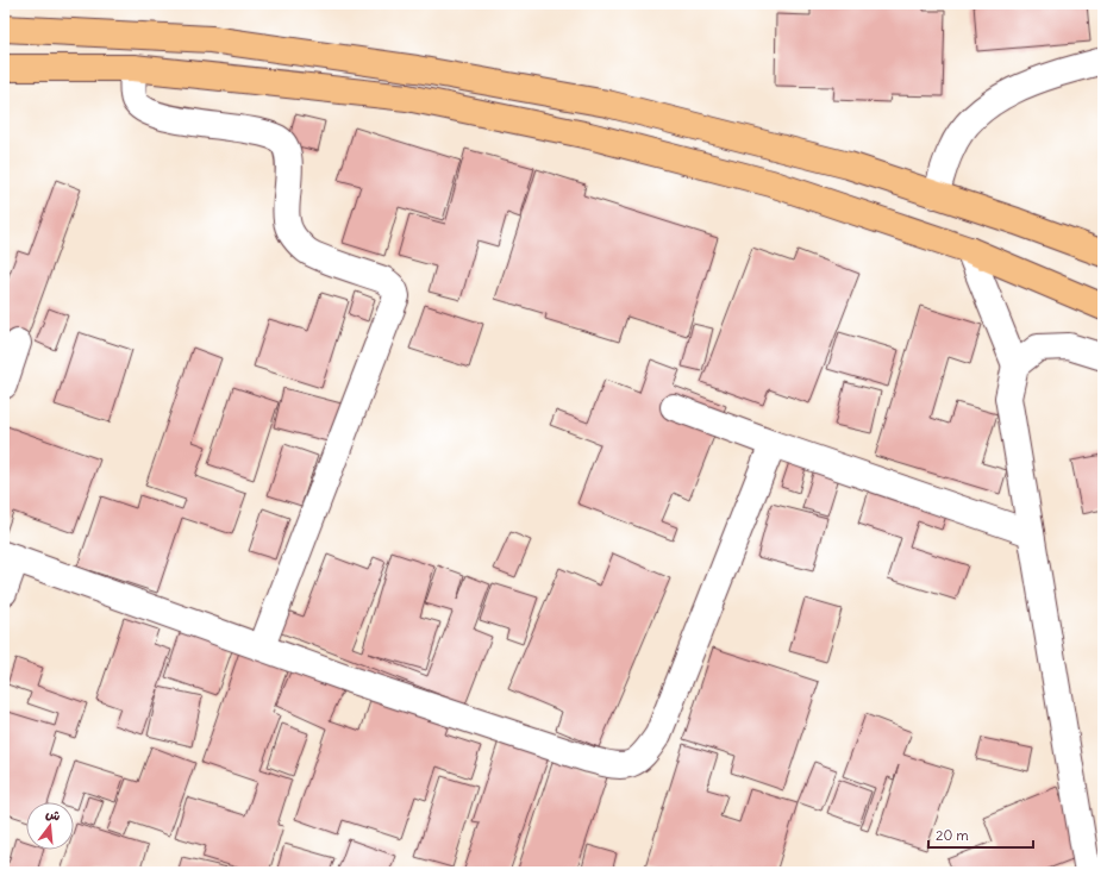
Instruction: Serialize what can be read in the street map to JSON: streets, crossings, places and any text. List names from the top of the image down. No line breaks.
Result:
{"scale_bar":"20 m","north":"top"}
